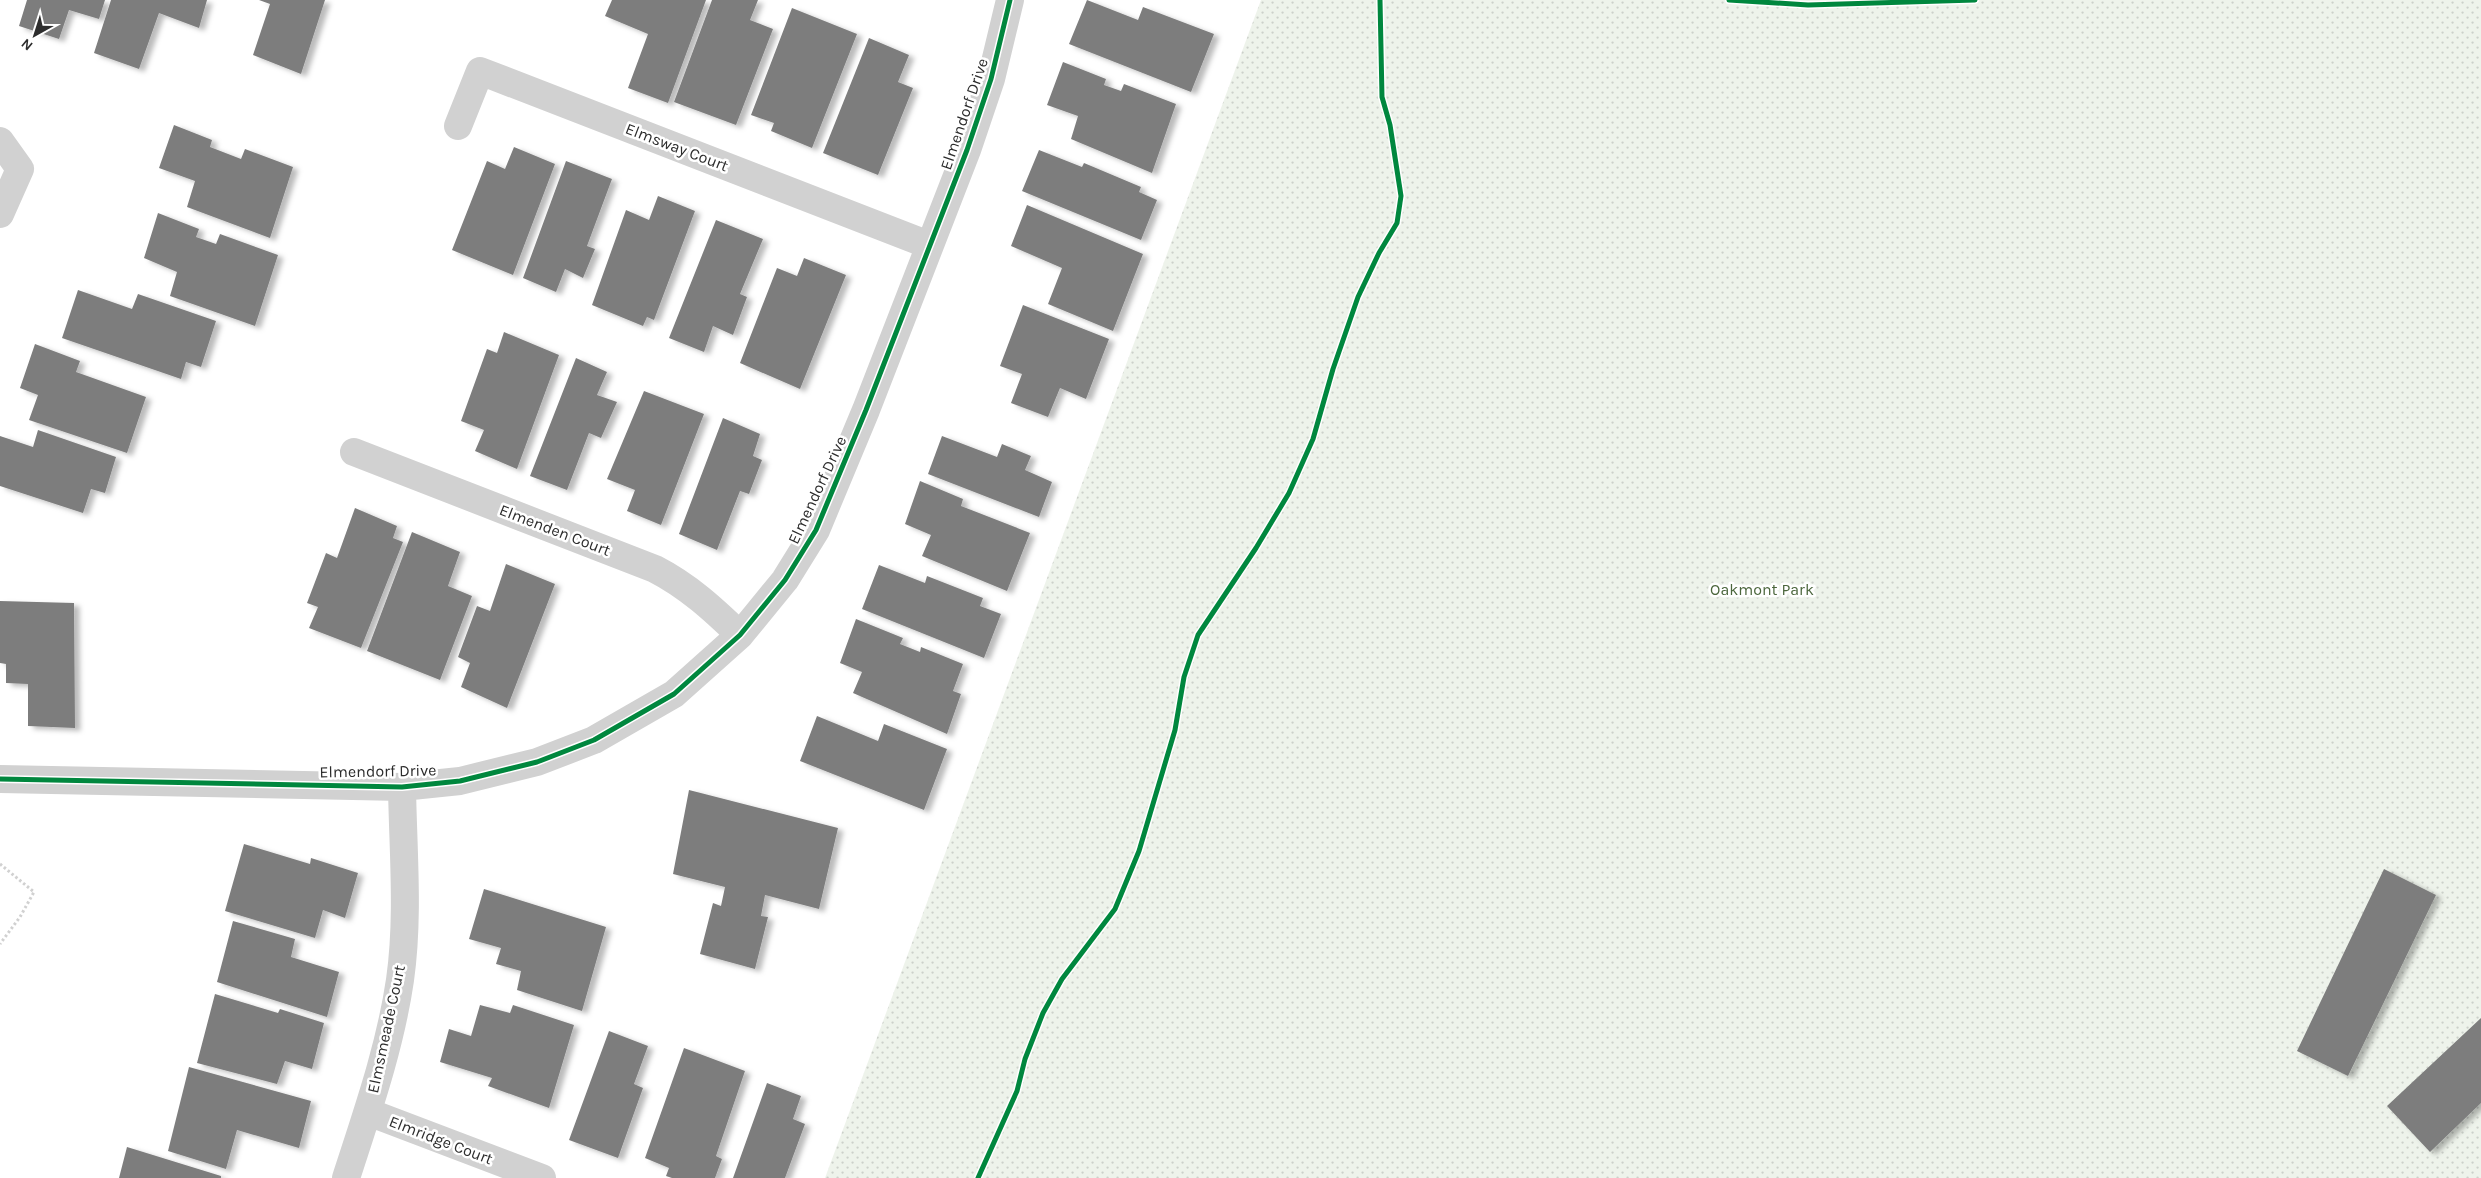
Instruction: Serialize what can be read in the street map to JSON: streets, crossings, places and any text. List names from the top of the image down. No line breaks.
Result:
{"streets":{"street":["Elmendorf Drive","Elmsway Court","Elmenden Court","Elmsmeade Court","Elmridge Court"]},"crossings":[["Elmendorf Drive","Elmsway Court"],["Elmendorf Drive","Elmenden Court"],["Elmendorf Drive","Elmsmeade Court"],["Elmsmeade Court","Elmridge Court"]],"parks":["Oakmont Park"],"north":"bottom left"}
